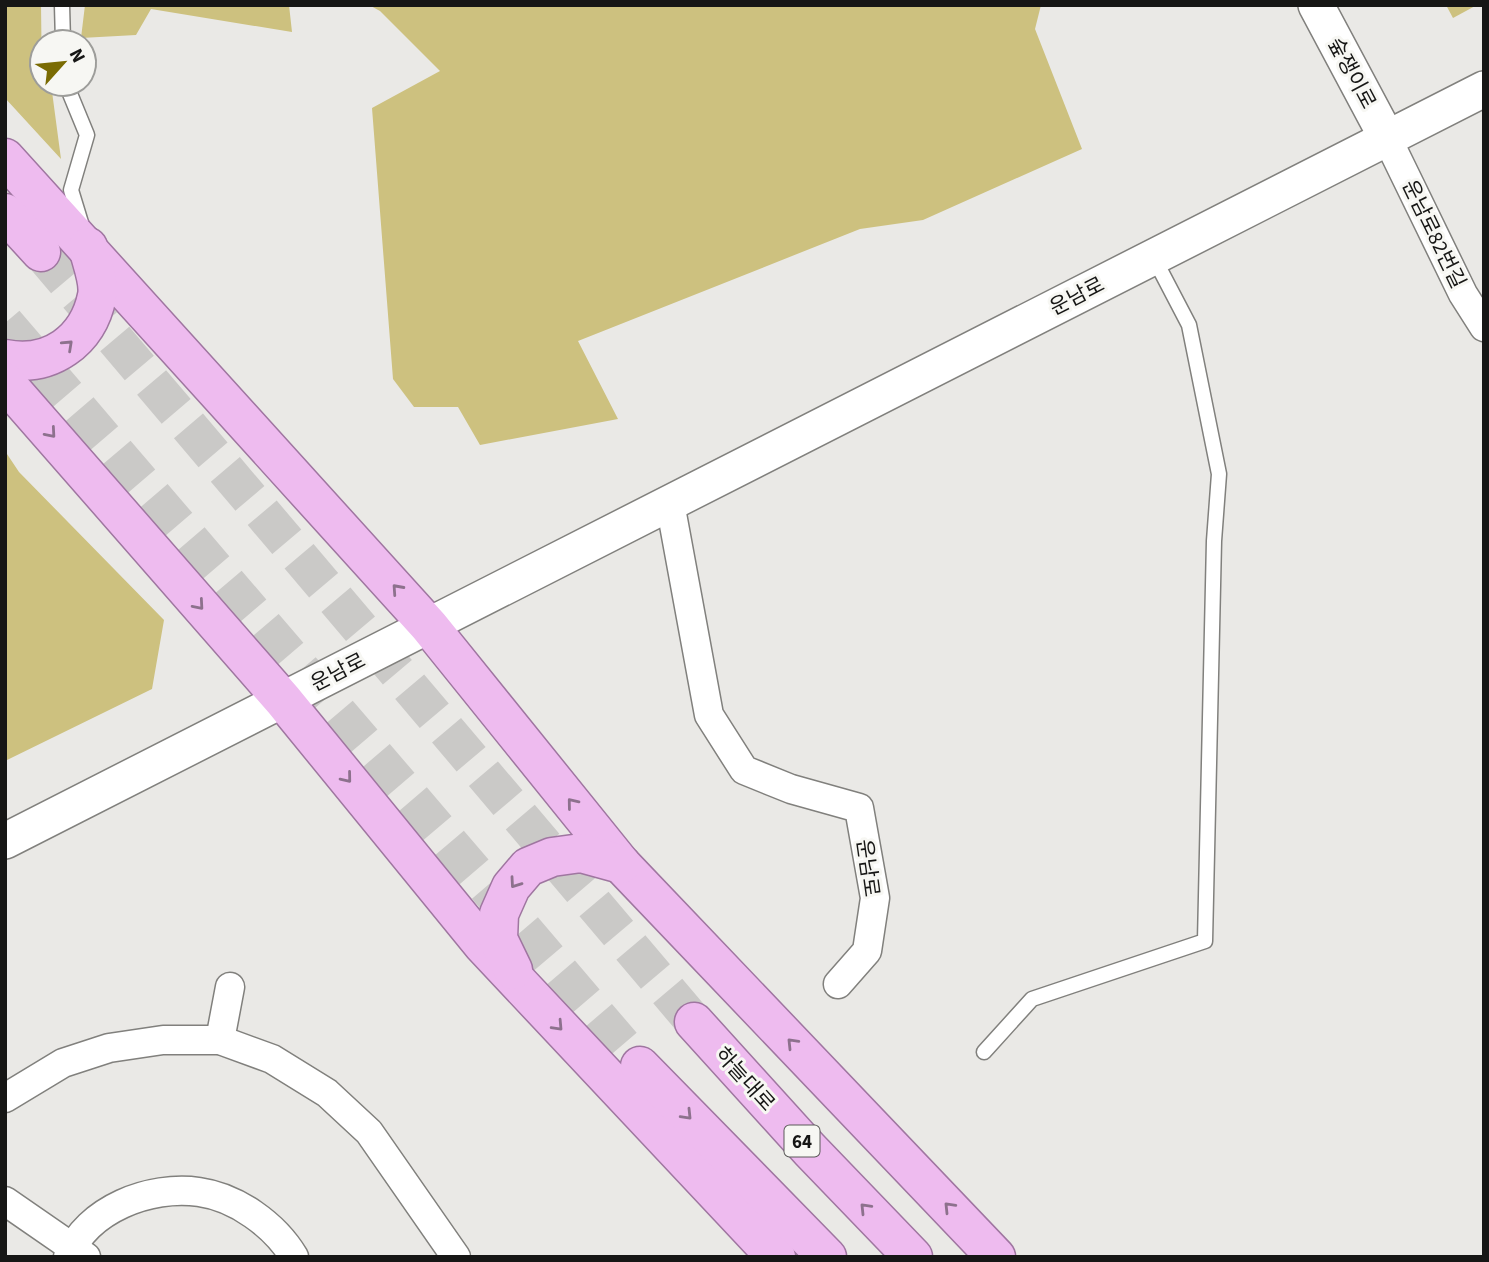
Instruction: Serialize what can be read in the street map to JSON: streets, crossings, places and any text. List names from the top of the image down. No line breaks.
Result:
{"streets":{"highway":["하늘대로","64"],"street":["숲쟁이로","운남로82번길","운남로"]},"crossings":[["숲쟁이로","운남로82번길"],["숲쟁이로","운남로"],["운남로82번길","운남로"]],"north":"top right"}
